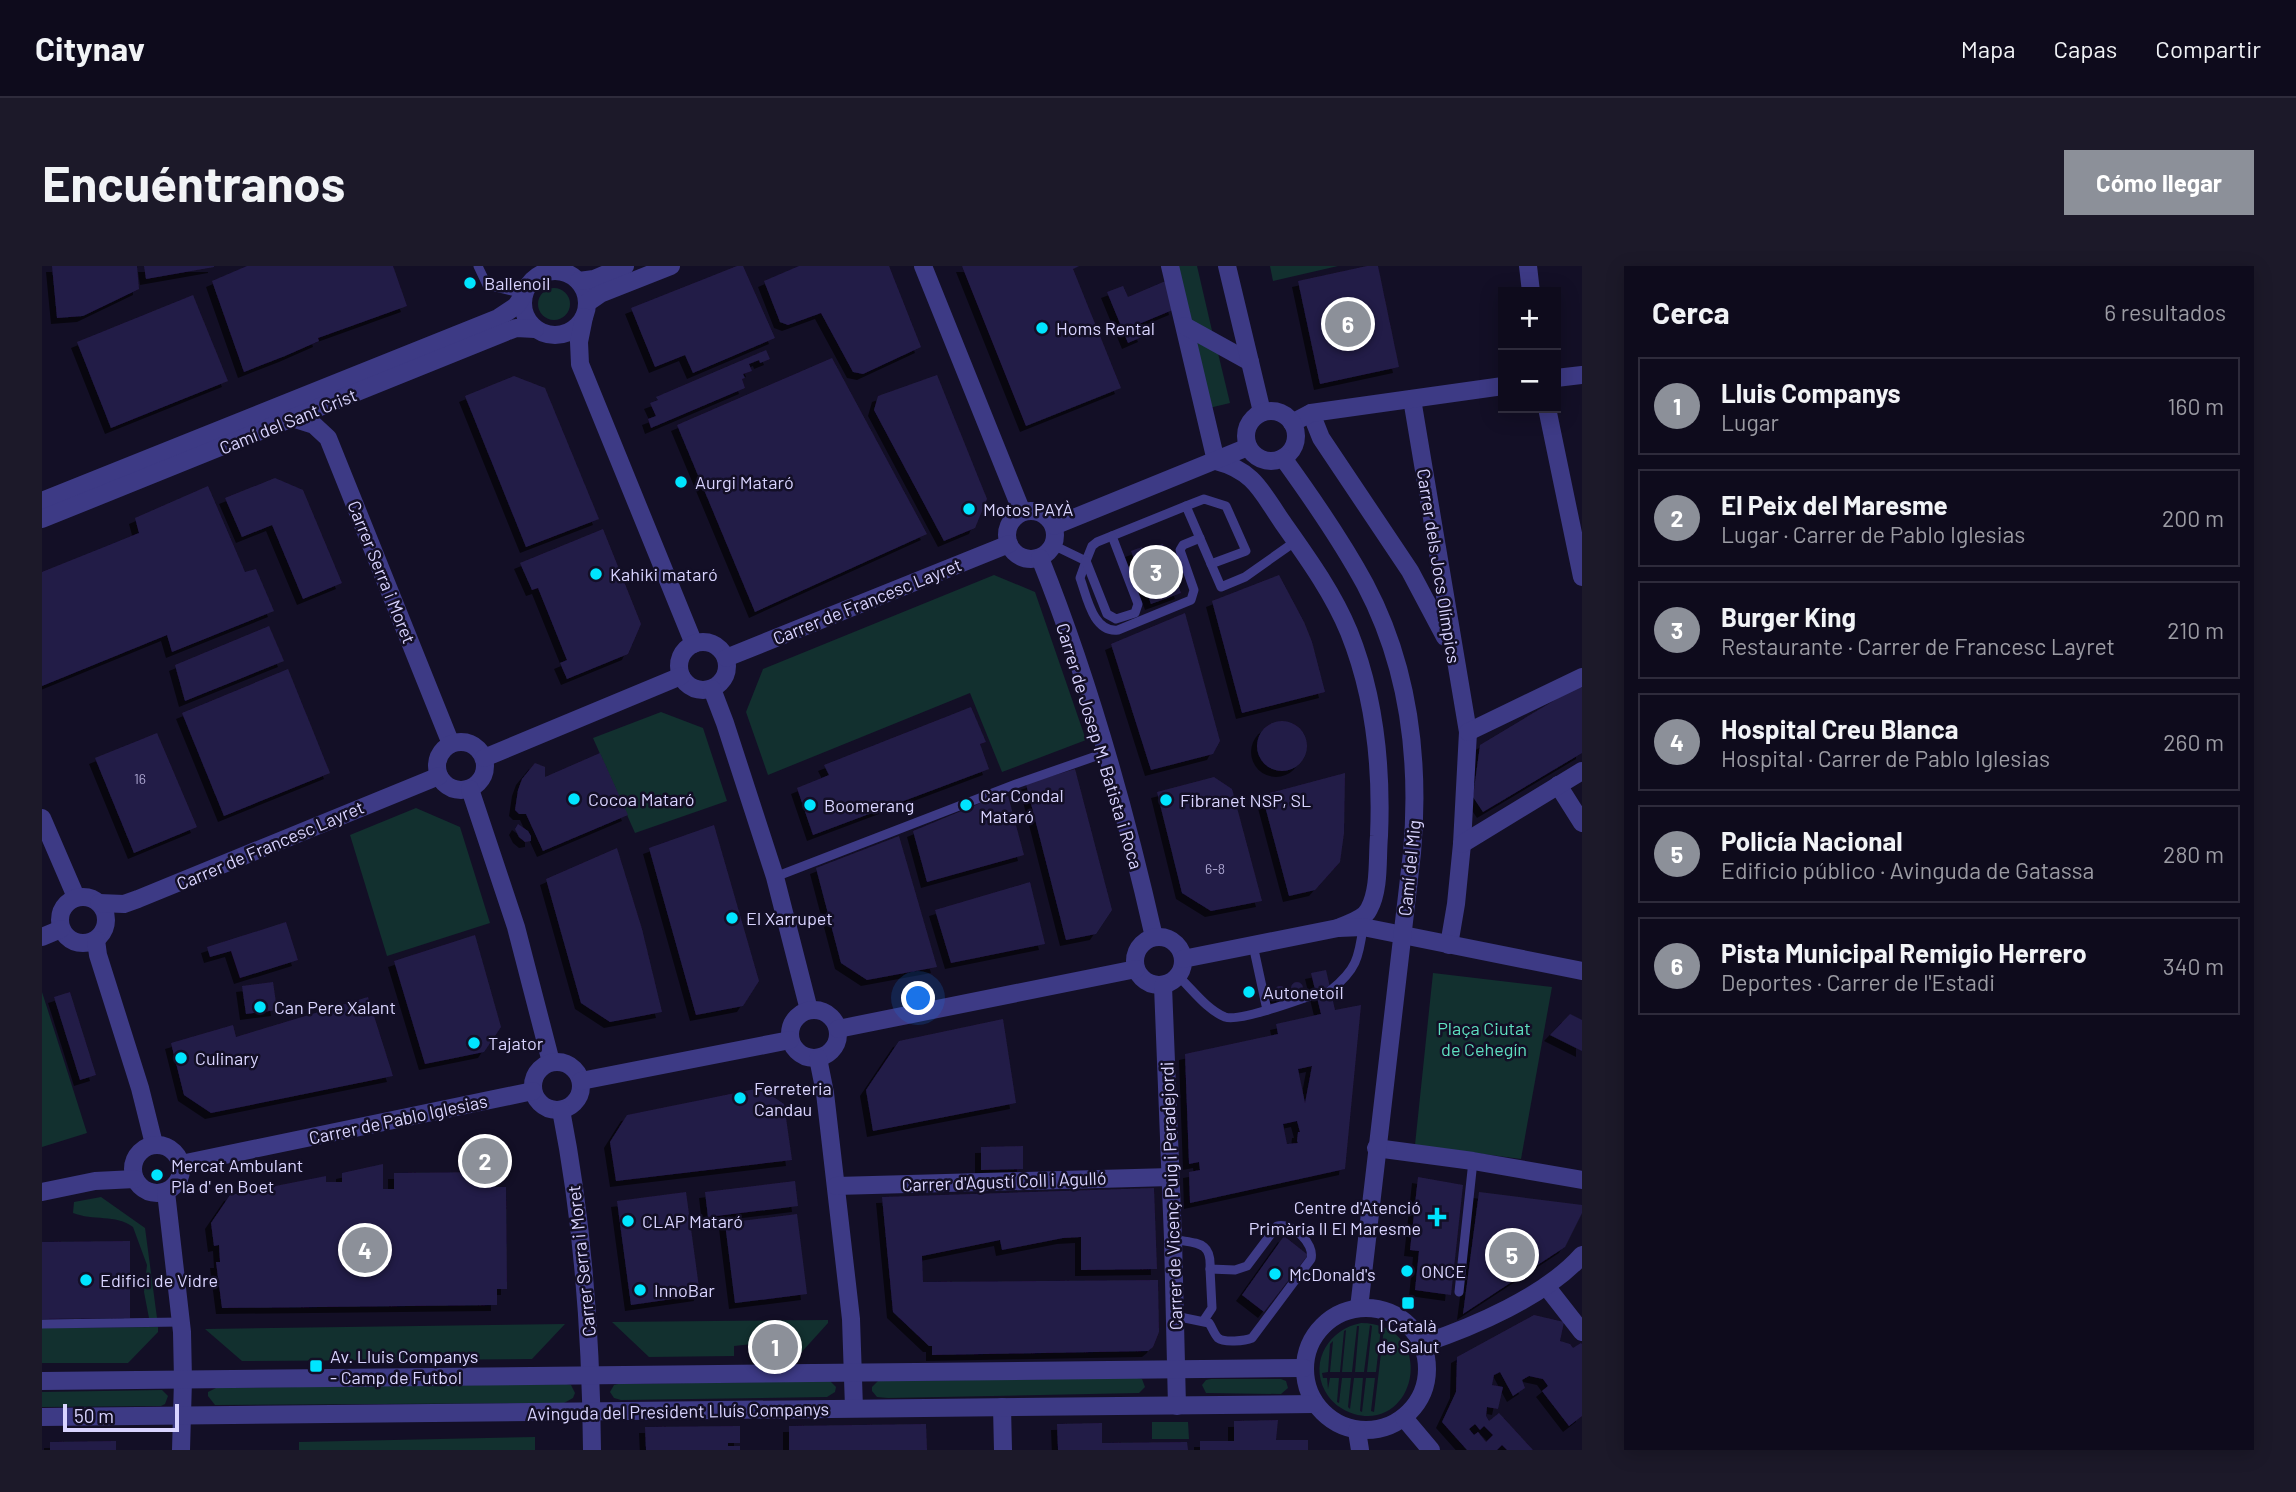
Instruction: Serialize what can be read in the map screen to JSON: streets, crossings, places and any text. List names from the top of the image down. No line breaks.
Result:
{"streets":{"street":["Camí del Sant Crist","Carrer dels Jocs Olímpics","Carrer Serra i Moret","Carrer de Francesc Layret","Carrer de Josep M. Batista i Roca","Camí del Mig","Carrer de Pablo Iglesias","Carrer d'Agustí Coll i Agulló","Carrer de Vicenç Puig i Peradejordi","Avinguda del President Lluís Companys"]},"crossings":[["Carrer Serra i Moret","Carrer de Francesc Layret"],["Carrer Serra i Moret","Carrer de Pablo Iglesias"],["Carrer Serra i Moret","Avinguda del President Lluís Companys"],["Carrer de Francesc Layret","Carrer de Josep M. Batista i Roca"],["Carrer de Josep M. Batista i Roca","Carrer de Vicenç Puig i Peradejordi"],["Camí del Mig","Avinguda del President Lluís Companys"],["Carrer d'Agustí Coll i Agulló","Carrer de Vicenç Puig i Peradejordi"],["Carrer de Vicenç Puig i Peradejordi","Avinguda del President Lluís Companys"]],"parks":["Plaça Ciutat de Cehegín"],"places":{"other":["Ballenoil","Homs Rental","Aurgi Mataró","Motos PAYÀ","Kahiki mataró","Cocoa Mataró","Fibranet NSP, SL","Boomerang","Car Condal Mataró","El Xarrupet","Autonetoil","Can Pere Xalant","Tajator","Culinary","Ferreteria Candau","Mercat Ambulant Pla d' en Boet","CLAP Mataró","ONCE","McDonald's","Edifici de Vidre","InnoBar"],"health":["Centre d'Atenció Primària II El Maresme"],"transit":["I Català de Salut","Av. Lluis Companys - Camp de Futbol"]},"house_numbers":["16","6-8"],"scale_bar":"50 m","page":{"header":"Citynav","nav":["Mapa","Capas","Compartir"],"buttons":"Cómo llegar","title":"Encuéntranos","heading":["Cerca","6 resultados"],"map_buttons":["+","−"],"pins":["6","3","2","4","5","1"],"list":[{"mark":"1","name":"Lluis Companys","note":"Lugar","value":"160 m"},{"mark":"2","name":"El Peix del Maresme","note":"Lugar · Carrer de Pablo Iglesias","value":"200 m"},{"mark":"3","name":"Burger King","note":"Restaurante · Carrer de Francesc Layret","value":"210 m"},{"mark":"4","name":"Hospital Creu Blanca","note":"Hospital · Carrer de Pablo Iglesias","value":"260 m"},{"mark":"5","name":"Policía Nacional","note":"Edificio público · Avinguda de Gatassa","value":"280 m"},{"mark":"6","name":"Pista Municipal Remigio Herrero","note":"Deportes · Carrer de l'Estadi","value":"340 m"}],"scale":"50 m"}}
